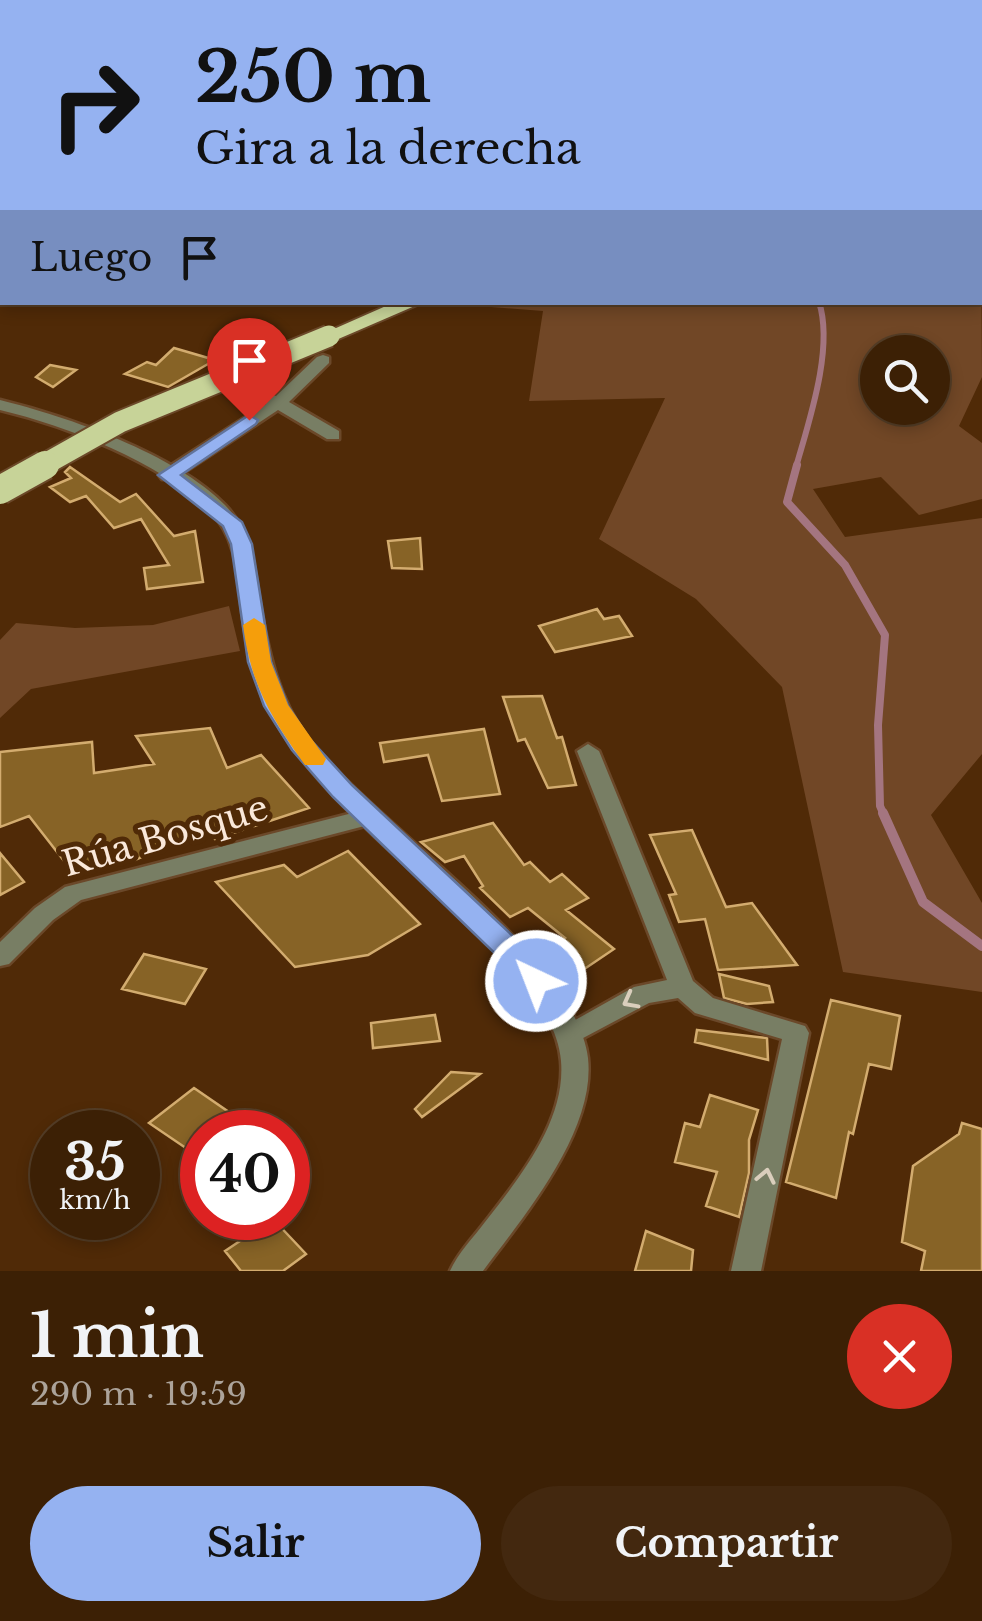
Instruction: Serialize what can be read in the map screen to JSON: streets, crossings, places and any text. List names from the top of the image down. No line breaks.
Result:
{"streets":{"street":["Rúa Bosque"]},"page":{"turn":["250 m","Gira a la derecha"],"then":"Luego","speed":"35 km/h","limit":"40","heading":["1 min","290 m · 19:59"],"buttons":["Salir","Compartir"]}}
